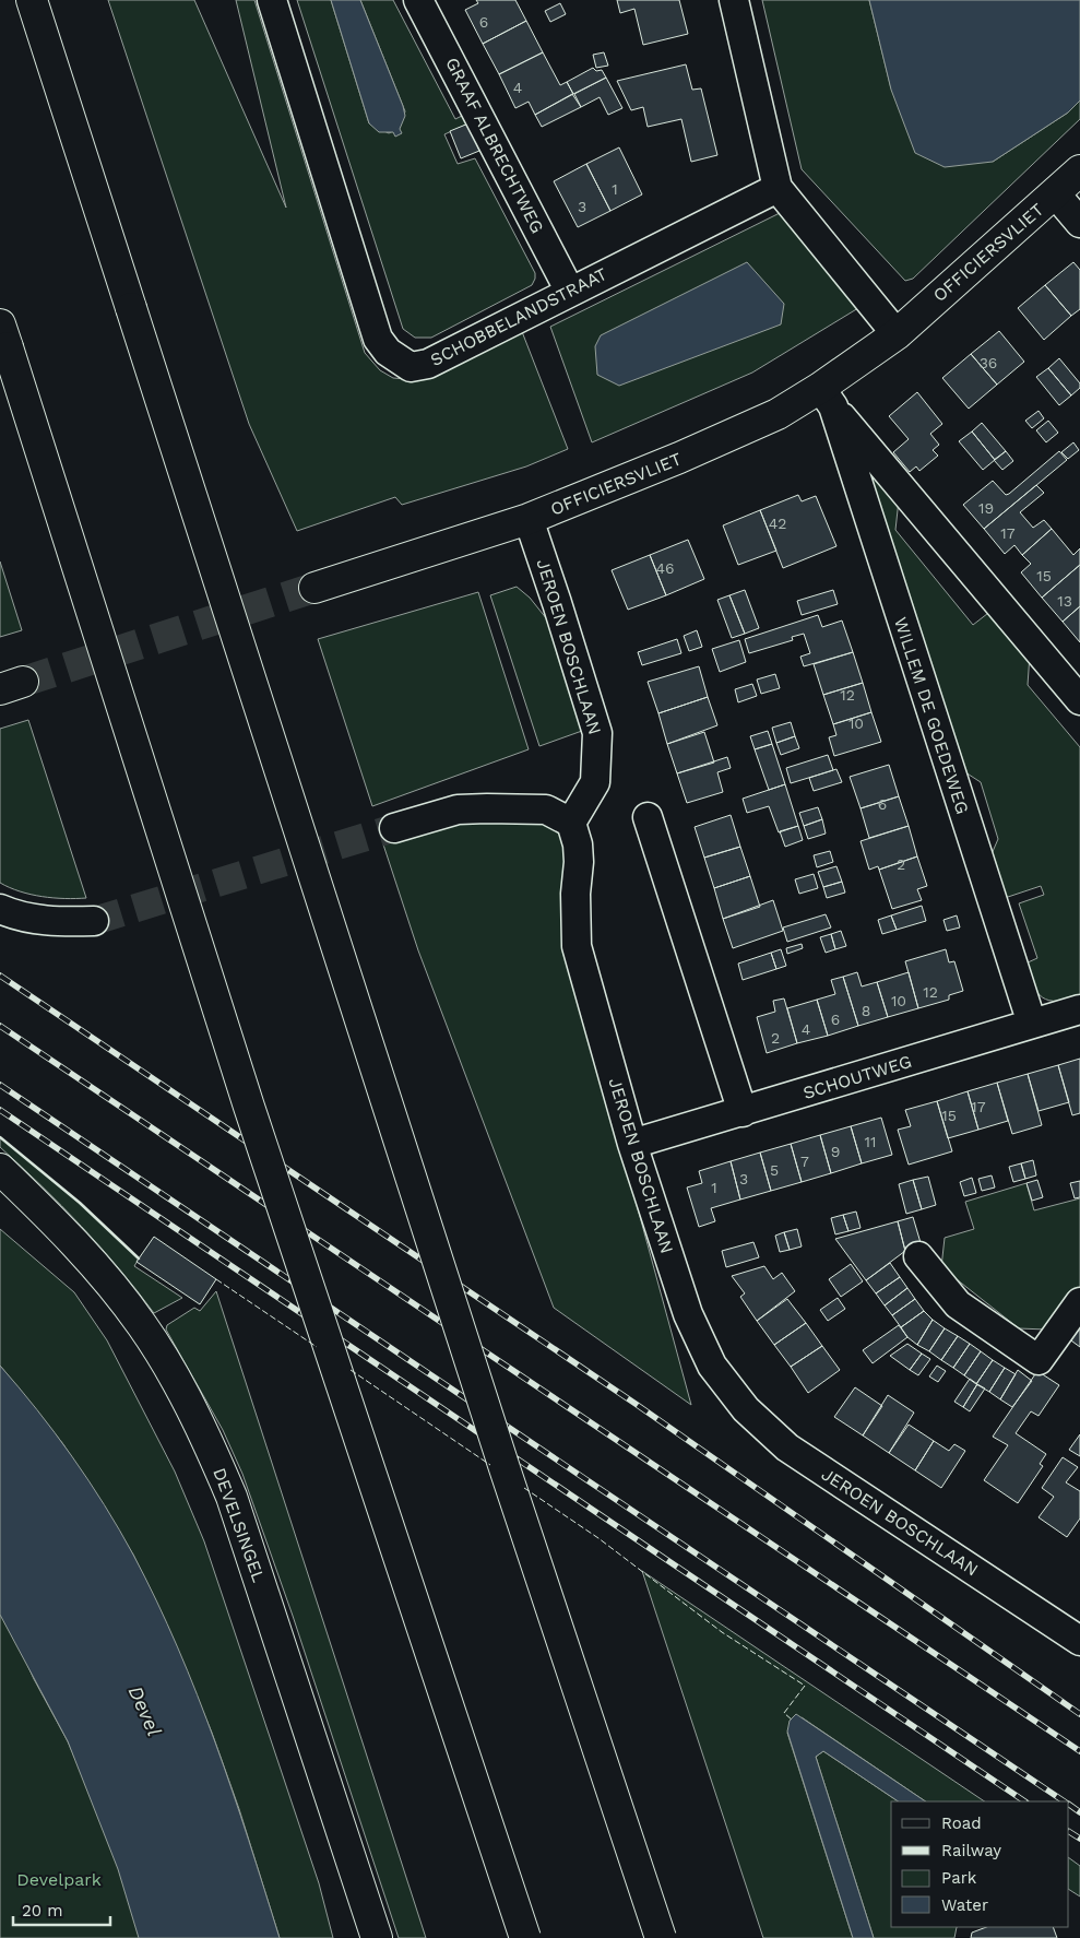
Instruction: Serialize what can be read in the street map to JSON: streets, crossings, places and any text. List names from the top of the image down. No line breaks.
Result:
{"streets":{"main road":["OFFICIERSVLIET","DEVELSINGEL"],"street":["GRAAF ALBRECHTWEG","SCHOBBELANDSTRAAT","JEROEN BOSCHLAAN","WILLEM DE GOEDEWEG","SCHOUTWEG"]},"crossings":[["GRAAF ALBRECHTWEG","SCHOBBELANDSTRAAT"],["OFFICIERSVLIET","JEROEN BOSCHLAAN"],["OFFICIERSVLIET","WILLEM DE GOEDEWEG"],["JEROEN BOSCHLAAN","SCHOUTWEG"],["WILLEM DE GOEDEWEG","SCHOUTWEG"]],"water":["Devel"],"parks":["Develpark"],"house_numbers":["6","4","1","3","36","19","42","17","46","15","13","12","10","6","2","12","10","8","6","4","2","17","15","11","9","7","5","3","1"],"legend":["Road","Railway","Park","Water"],"scale_bar":"20 m"}
